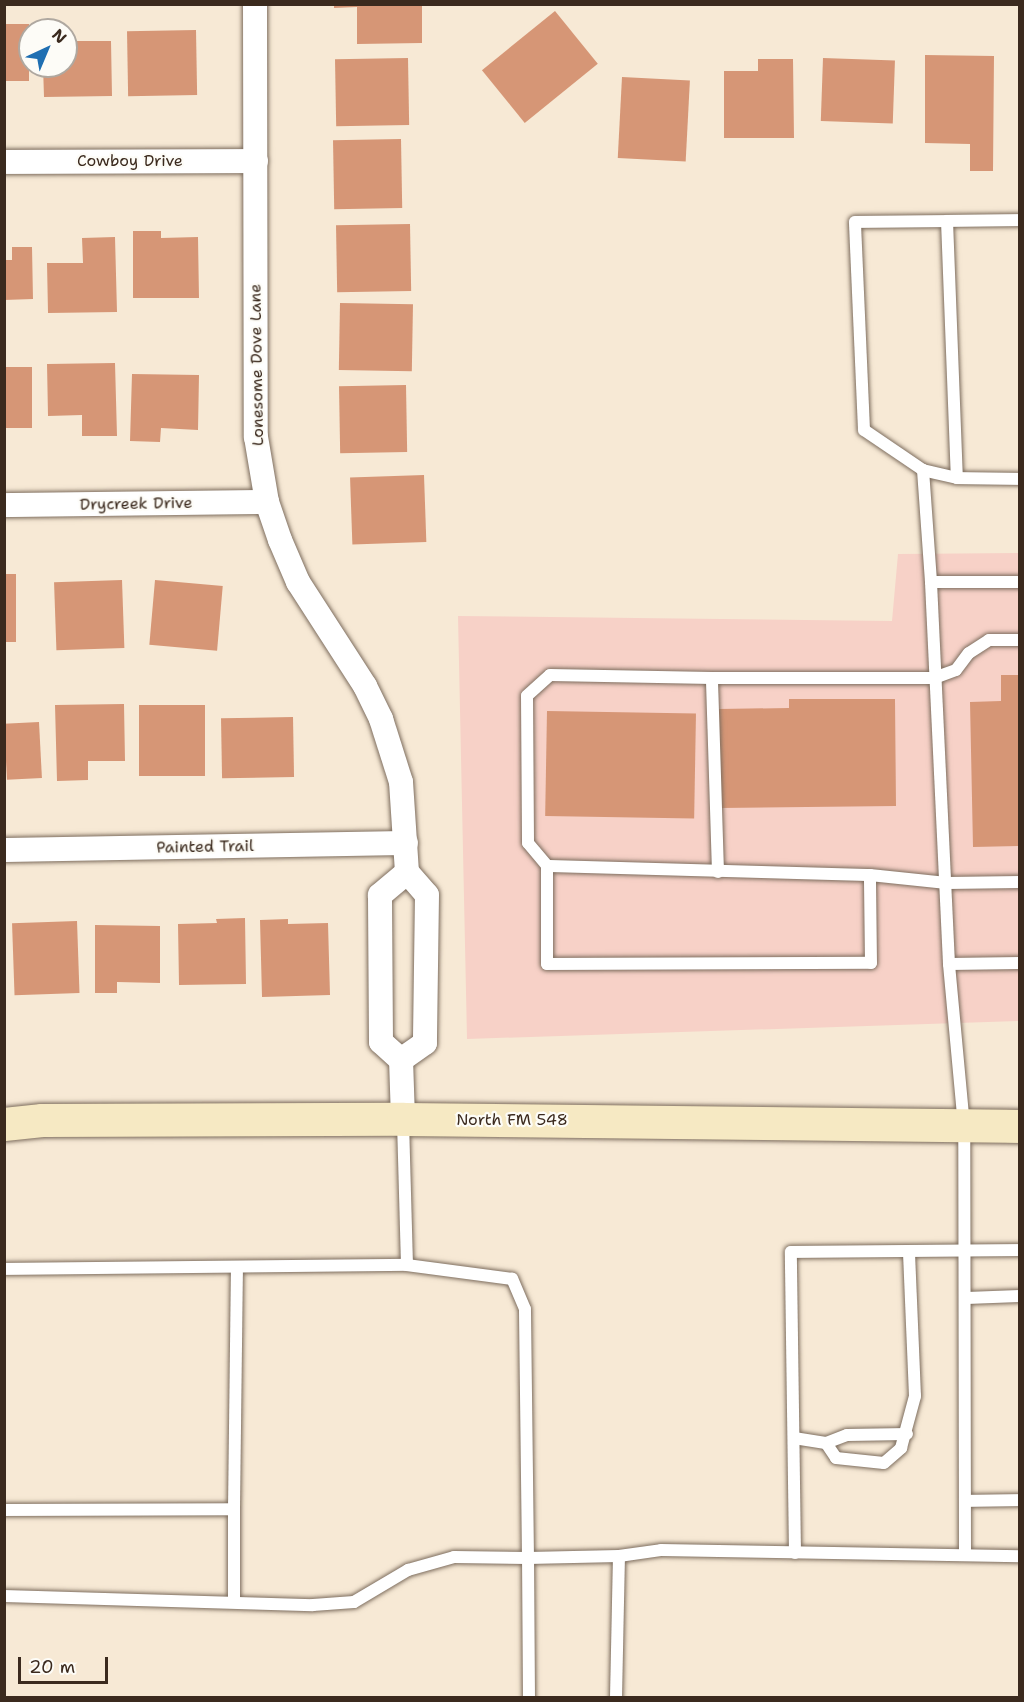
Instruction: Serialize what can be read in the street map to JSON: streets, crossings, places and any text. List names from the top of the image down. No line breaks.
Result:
{"streets":{"main road":["North FM 548"],"street":["Cowboy Drive","Lonesome Dove Lane","Drycreek Drive","Painted Trail"]},"crossings":[["Cowboy Drive","Lonesome Dove Lane"],["Lonesome Dove Lane","Drycreek Drive"],["Lonesome Dove Lane","Painted Trail"]],"scale_bar":"20 m","north":"top right"}
